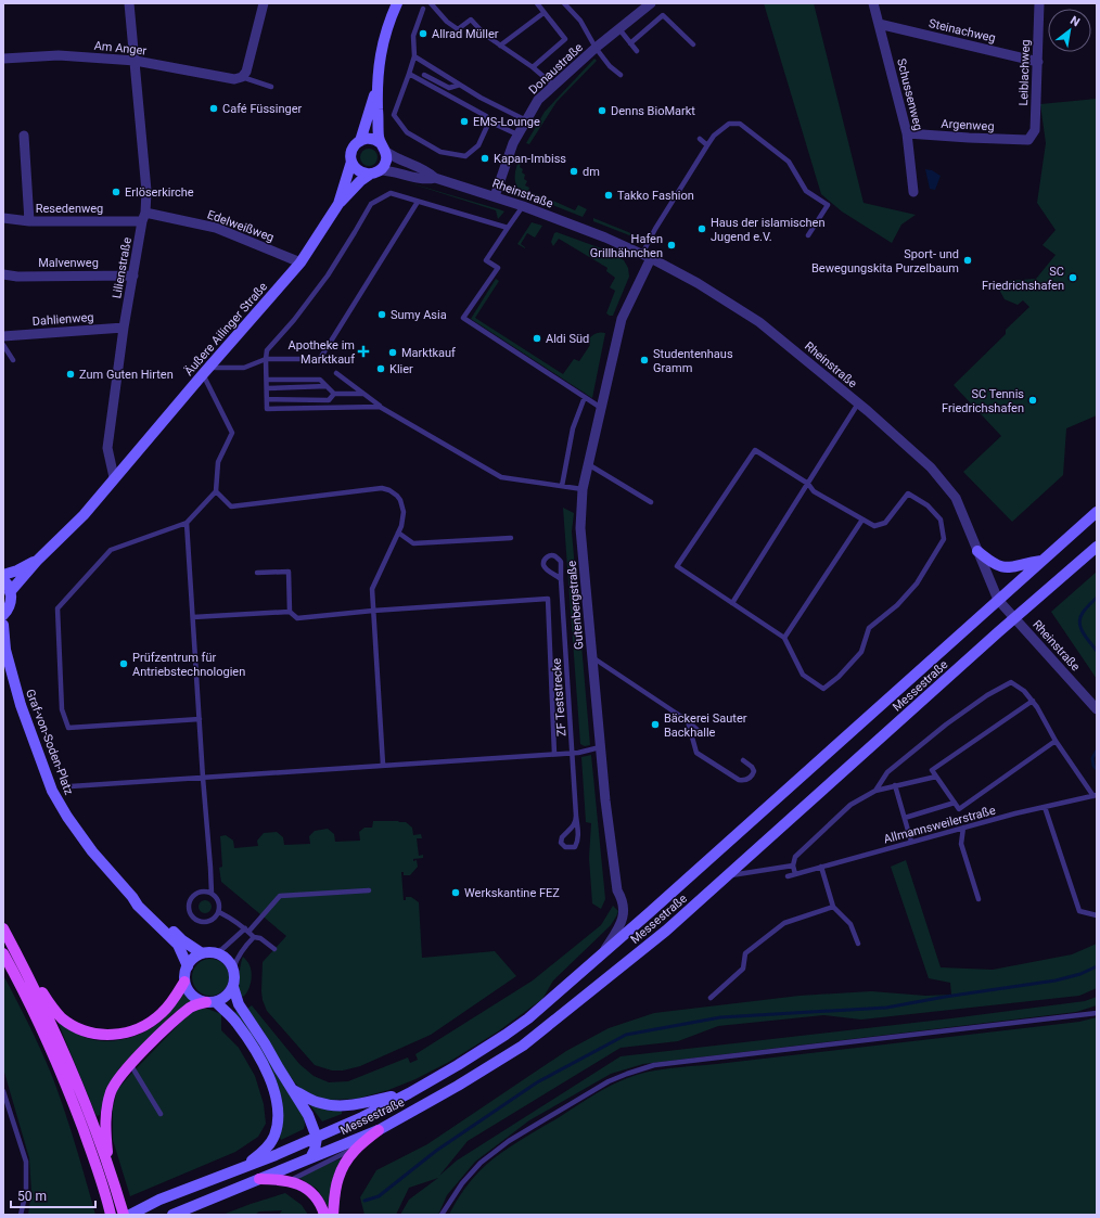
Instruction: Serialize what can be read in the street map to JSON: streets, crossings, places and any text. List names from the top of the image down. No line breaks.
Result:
{"streets":{"street":["Steinachweg","Am Anger","Donaustraße","Leiblachweg","Schussenweg","Argenweg","Rheinstraße","Resedenweg","Edelweißweg","Malvenweg","Lilienstraße","Dahlienweg","Äußere Ailinger Straße","Gutenbergstraße","Messestraße","Graf-von-Soden-Platz"],"lane":["ZF Teststrecke","Allmannsweilerstraße"]},"crossings":[["Steinachweg","Leiblachweg"],["Steinachweg","Schussenweg"],["Am Anger","Lilienstraße"],["Donaustraße","Rheinstraße"],["Leiblachweg","Argenweg"],["Schussenweg","Argenweg"],["Rheinstraße","Äußere Ailinger Straße"],["Rheinstraße","Gutenbergstraße"],["Rheinstraße","Messestraße"],["Resedenweg","Edelweißweg"],["Resedenweg","Lilienstraße"],["Edelweißweg","Lilienstraße"],["Edelweißweg","Äußere Ailinger Straße"],["Malvenweg","Lilienstraße"],["Lilienstraße","Dahlienweg"],["Lilienstraße","Äußere Ailinger Straße"],["Gutenbergstraße","Messestraße"]],"places":{"other":["Allrad Müller","Café Füssinger","Denns BioMarkt","EMS-Lounge","Kapan-Imbiss","dm","Erlöserkirche","Takko Fashion","Haus der islamischen Jugend e.V.","Hafen Grillhähnchen","Sport- und Bewegungskita Purzelbaum","SC Friedrichshafen","Sumy Asia","Aldi Süd","Marktkauf","Studentenhaus Gramm","Klier","Zum Guten Hirten","SC Tennis Friedrichshafen","Prüfzentrum für Antriebstechnologien","Bäckerei Sauter Backhalle","Werkskantine FEZ"],"health":["Apotheke im Marktkauf"]},"scale_bar":"50 m","north":"top right"}
